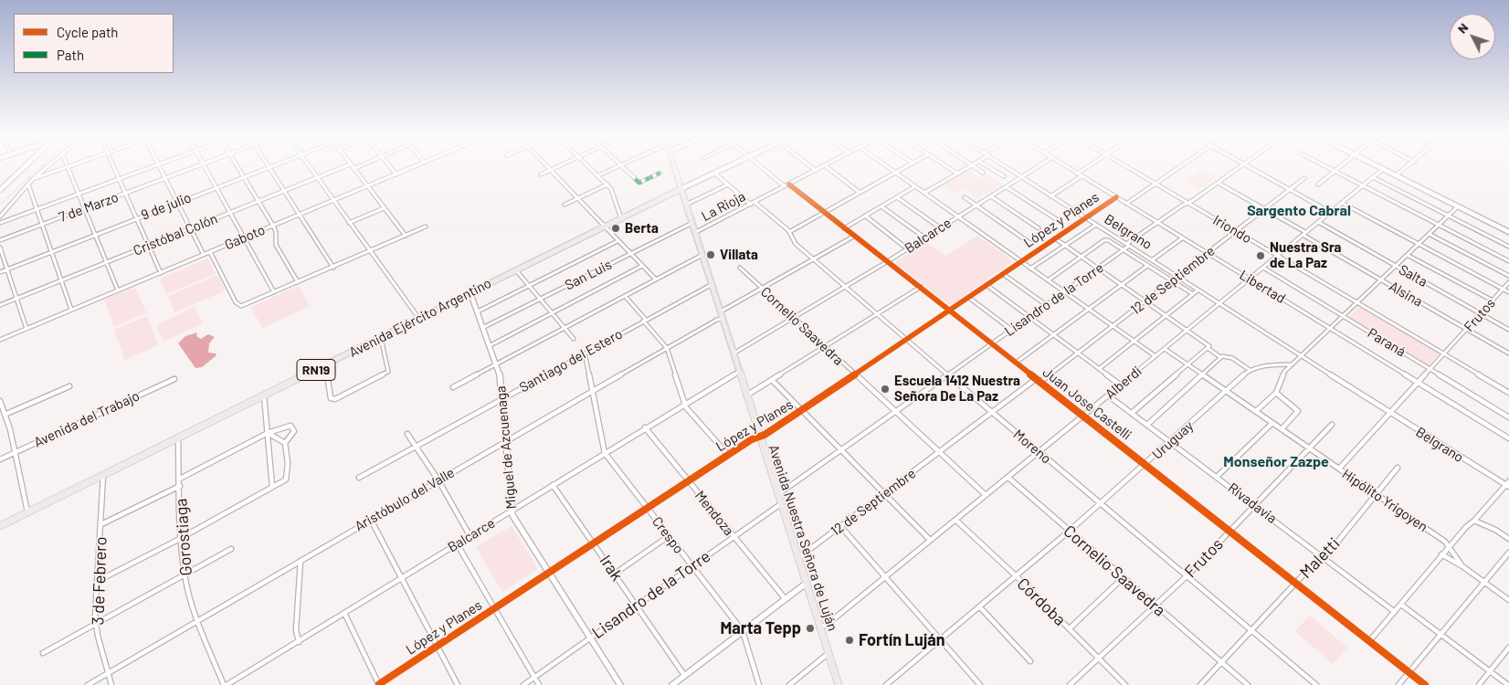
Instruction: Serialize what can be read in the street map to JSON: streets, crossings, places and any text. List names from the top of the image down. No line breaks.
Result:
{"streets":{"main road":["Avenida Ejército Argentino","RN19","Avenida Nuestra Señora de Luján"],"street":["9 de julio","La Rioja","7 de Marzo","López y Planes","Iriondo","Belgrano","Cristóbal Colón","Balcarce","Gaboto","San Luis","Salta","12 de Septiembre","Libertad","Alsina","Lisandro de la Torre","Frutos","Cornelio Saavedra","Paraná","Santiago del Estero","Alberdi","Juan Jose Castelli","Avenida del Trabajo","Uruguay","Moreno","Miguel de Azcuenaga","Aristóbulo del Valle","Hipólito Yrigoyen","Rivadavia","Mendoza","Crespo","Gorostiaga","Maletti","Irak","3 de Febrero","Córdoba"]},"crossings":[["La Rioja","Juan Jose Castelli"],["La Rioja","Moreno"],["La Rioja","Avenida Nuestra Señora de Luján"],["López y Planes","Belgrano"],["López y Planes","Libertad"],["López y Planes","Cornelio Saavedra"],["López y Planes","Juan Jose Castelli"],["López y Planes","Moreno"],["López y Planes","Miguel de Azcuenaga"],["López y Planes","Mendoza"],["López y Planes","Crespo"],["López y Planes","Avenida Nuestra Señora de Luján"],["López y Planes","Irak"],["Iriondo","12 de Septiembre"],["Iriondo","Lisandro de la Torre"],["Iriondo","Frutos"],["Iriondo","Alberdi"],["Belgrano","Balcarce"],["Belgrano","12 de Septiembre"],["Belgrano","Lisandro de la Torre"],["Belgrano","Frutos"],["Belgrano","Alberdi"],["Balcarce","Cornelio Saavedra"],["Balcarce","Juan Jose Castelli"],["Balcarce","Moreno"],["Balcarce","Miguel de Azcuenaga"],["Balcarce","Mendoza"],["Balcarce","Crespo"],["Balcarce","Gorostiaga"],["Balcarce","Avenida Nuestra Señora de Luján"],["Balcarce","Irak"],["San Luis","Miguel de Azcuenaga"],["San Luis","Avenida Nuestra Señora de Luján"],["Salta","Frutos"],["Salta","Alberdi"],["12 de Septiembre","Libertad"],["12 de Septiembre","Alsina"],["12 de Septiembre","Cornelio Saavedra"],["12 de Septiembre","Juan Jose Castelli"],["12 de Septiembre","Moreno"],["12 de Septiembre","Avenida Nuestra Señora de Luján"],["Libertad","Lisandro de la Torre"],["Libertad","Frutos"],["Libertad","Alberdi"],["Alsina","Lisandro de la Torre"],["Alsina","Frutos"],["Alsina","Alberdi"],["Lisandro de la Torre","Cornelio Saavedra"],["Lisandro de la Torre","Juan Jose Castelli"],["Lisandro de la Torre","Moreno"],["Lisandro de la Torre","Miguel de Azcuenaga"],["Lisandro de la Torre","Mendoza"],["Lisandro de la Torre","Crespo"],["Lisandro de la Torre","Avenida Nuestra Señora de Luján"],["Lisandro de la Torre","Irak"],["Frutos","Cornelio Saavedra"],["Frutos","Paraná"],["Frutos","Juan Jose Castelli"],["Frutos","Moreno"],["Frutos","Hipólito Yrigoyen"],["Frutos","Rivadavia"],["Frutos","Córdoba"],["Avenida Ejército Argentino","Miguel de Azcuenaga"],["Avenida Ejército Argentino","Gorostiaga"],["Avenida Ejército Argentino","Avenida Nuestra Señora de Luján"],["Avenida Ejército Argentino","3 de Febrero"],["Cornelio Saavedra","Alberdi"],["Cornelio Saavedra","Uruguay"],["Cornelio Saavedra","Maletti"],["Paraná","Alberdi"],["Santiago del Estero","Miguel de Azcuenaga"],["Santiago del Estero","Crespo"],["Santiago del Estero","Avenida Nuestra Señora de Luján"],["Alberdi","Juan Jose Castelli"],["Alberdi","Moreno"],["Alberdi","Hipólito Yrigoyen"],["Alberdi","Rivadavia"],["Alberdi","Avenida Nuestra Señora de Luján"],["Alberdi","Córdoba"],["Juan Jose Castelli","Uruguay"],["Juan Jose Castelli","Maletti"],["Uruguay","Moreno"],["Uruguay","Hipólito Yrigoyen"],["Uruguay","Rivadavia"],["Uruguay","Córdoba"],["Moreno","Maletti"],["Miguel de Azcuenaga","Aristóbulo del Valle"],["Aristóbulo del Valle","Crespo"],["Aristóbulo del Valle","Gorostiaga"],["Aristóbulo del Valle","Avenida Nuestra Señora de Luján"],["Aristóbulo del Valle","3 de Febrero"],["Hipólito Yrigoyen","Maletti"],["Rivadavia","Maletti"]],"districts":["Sargento Cabral","Monseñor Zazpe"],"places":["Berta","Villata","Nuestra Sra de La Paz","Escuela 1412 Nuestra Señora De La Paz","Marta Tepp","Fortín Luján"],"legend":["Cycle path","Path"],"north":"top left"}
